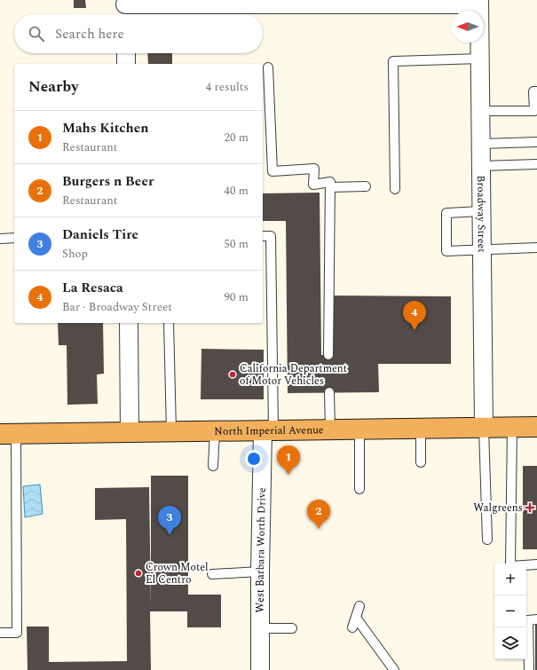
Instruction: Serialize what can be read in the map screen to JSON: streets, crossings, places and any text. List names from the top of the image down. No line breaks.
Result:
{"streets":{"highway":["North Imperial Avenue"],"street":["Broadway Street","West Barbara Worth Drive"]},"crossings":[["Broadway Street","North Imperial Avenue"],["North Imperial Avenue","West Barbara Worth Drive"]],"places":{"other":["California Department of Motor Vehicles","Crown Motel El Centro"],"health":["Walgreens"]},"north":"left","page":{"search":"Search here","heading":["Nearby","4 results"],"list":[{"mark":"1","name":"Mahs Kitchen","note":"Restaurant","value":"20 m"},{"mark":"2","name":"Burgers n Beer","note":"Restaurant","value":"40 m"},{"mark":"3","name":"Daniels Tire","note":"Shop","value":"50 m"},{"mark":"4","name":"La Resaca","note":"Bar · Broadway Street","value":"90 m"}],"pins":["4","1","2","3"],"map_buttons":["+","−"]}}
